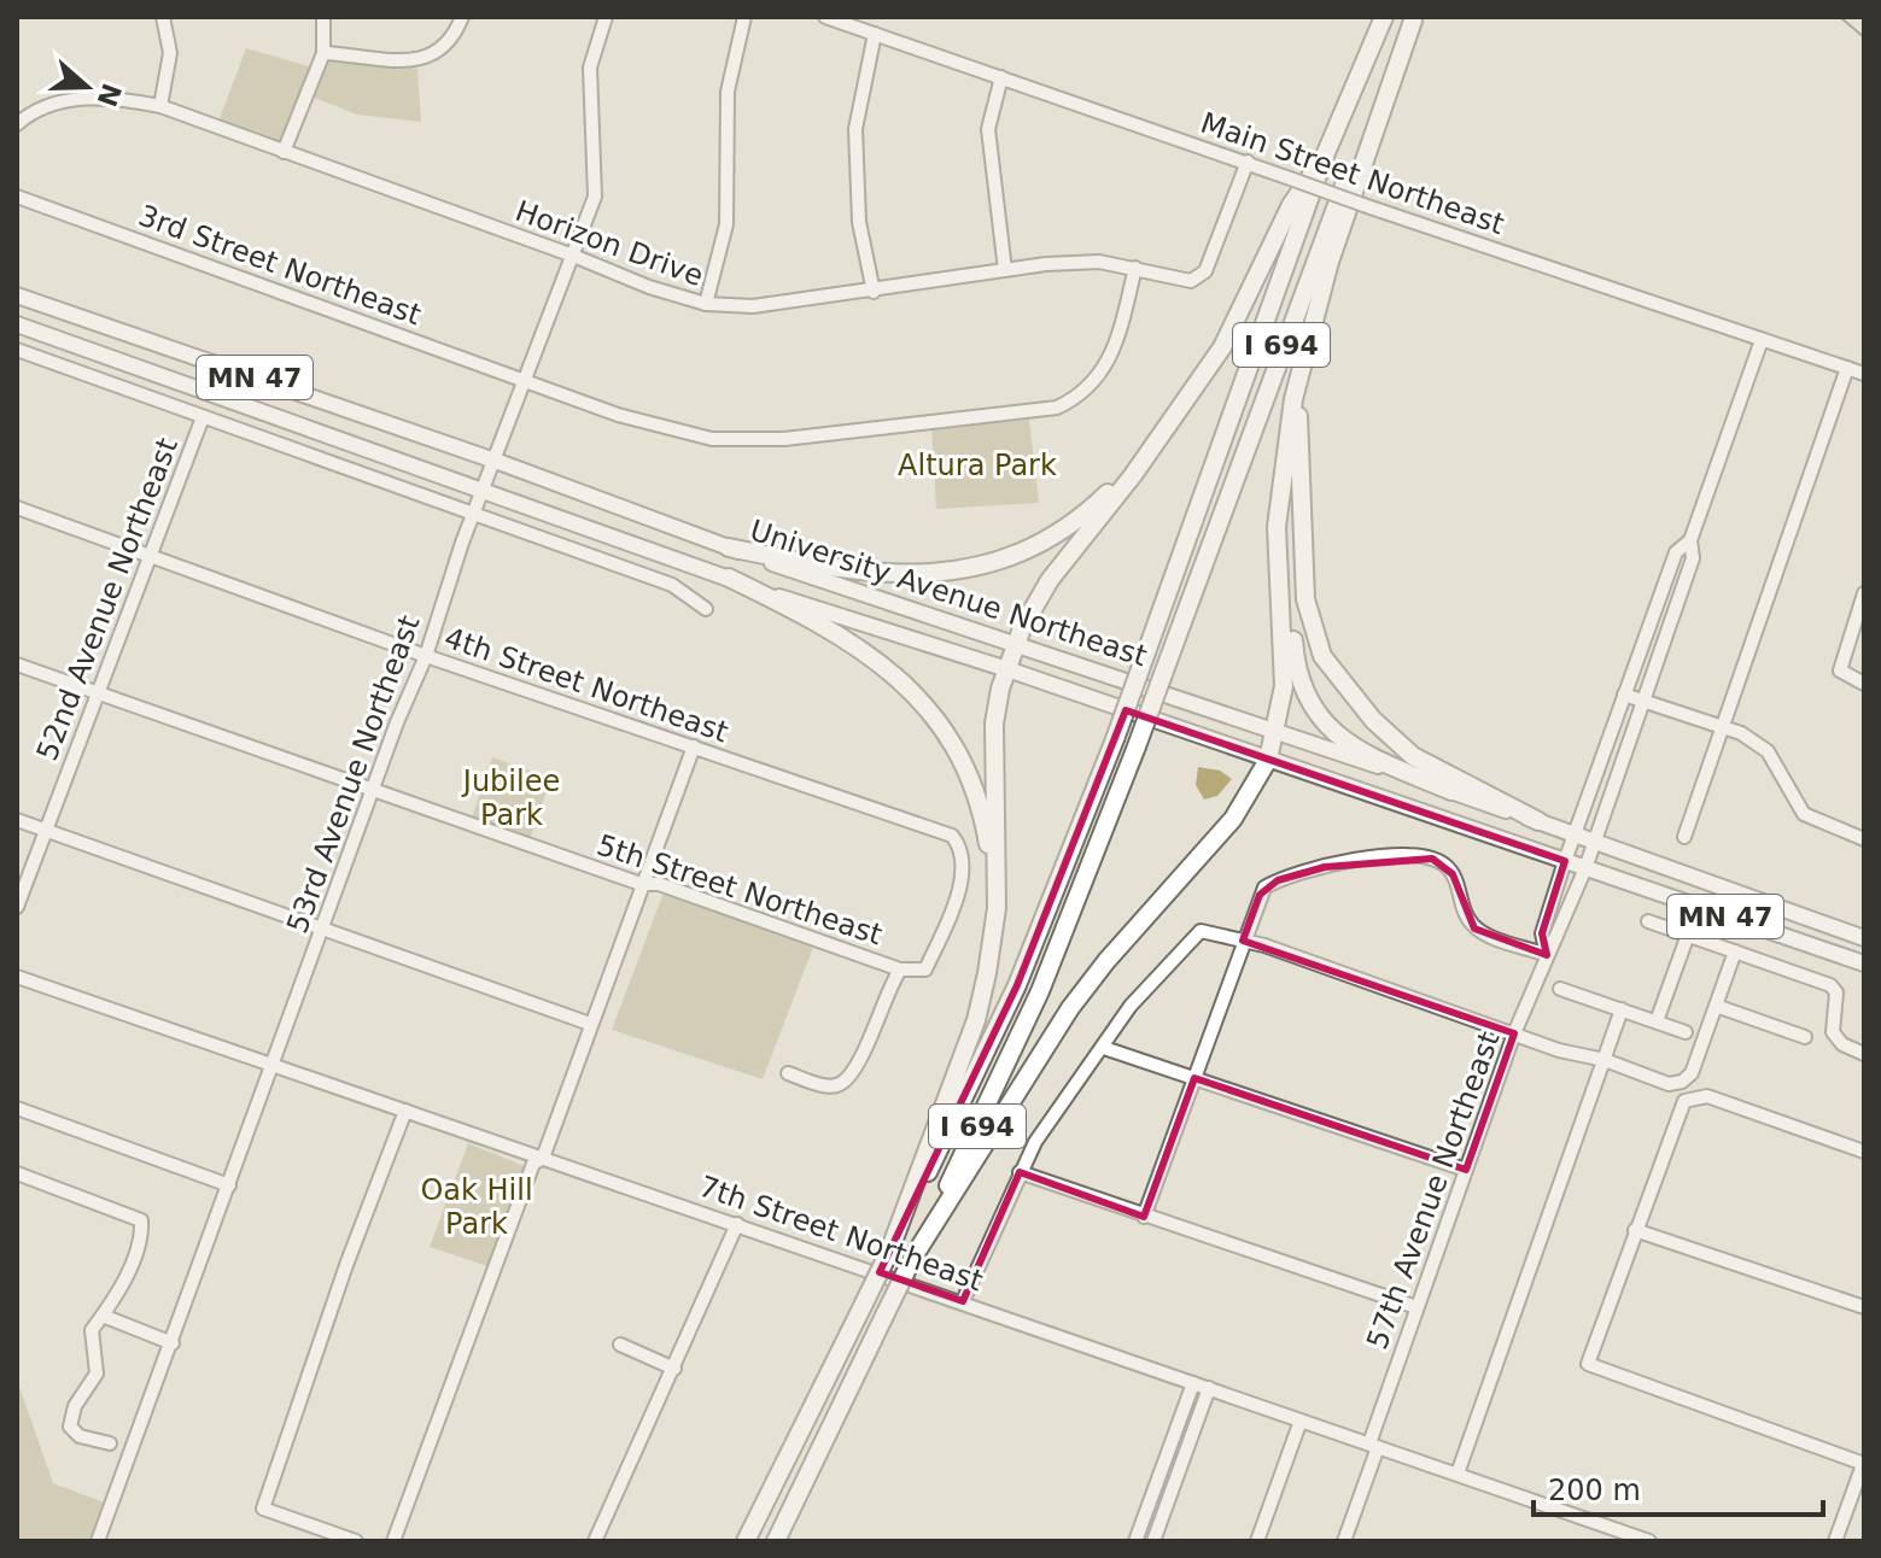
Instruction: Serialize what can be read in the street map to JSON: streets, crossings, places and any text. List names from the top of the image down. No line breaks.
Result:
{"streets":{"highway":["I 694"],"main road":["MN 47","University Avenue Northeast"],"street":["Main Street Northeast","Horizon Drive","3rd Street Northeast","52nd Avenue Northeast","4th Street Northeast","53rd Avenue Northeast","5th Street Northeast","57th Avenue Northeast","7th Street Northeast"]},"crossings":[["Main Street Northeast","Horizon Drive"],["Main Street Northeast","57th Avenue Northeast"],["Horizon Drive","3rd Street Northeast"],["Horizon Drive","53rd Avenue Northeast"],["3rd Street Northeast","53rd Avenue Northeast"],["University Avenue Northeast","53rd Avenue Northeast"],["University Avenue Northeast","57th Avenue Northeast"],["52nd Avenue Northeast","4th Street Northeast"],["52nd Avenue Northeast","5th Street Northeast"],["4th Street Northeast","53rd Avenue Northeast"],["4th Street Northeast","5th Street Northeast"],["53rd Avenue Northeast","5th Street Northeast"],["53rd Avenue Northeast","7th Street Northeast"],["57th Avenue Northeast","7th Street Northeast"]],"parks":["Altura Park","Jubilee Park","Oak Hill Park"],"scale_bar":"200 m","north":"right"}
